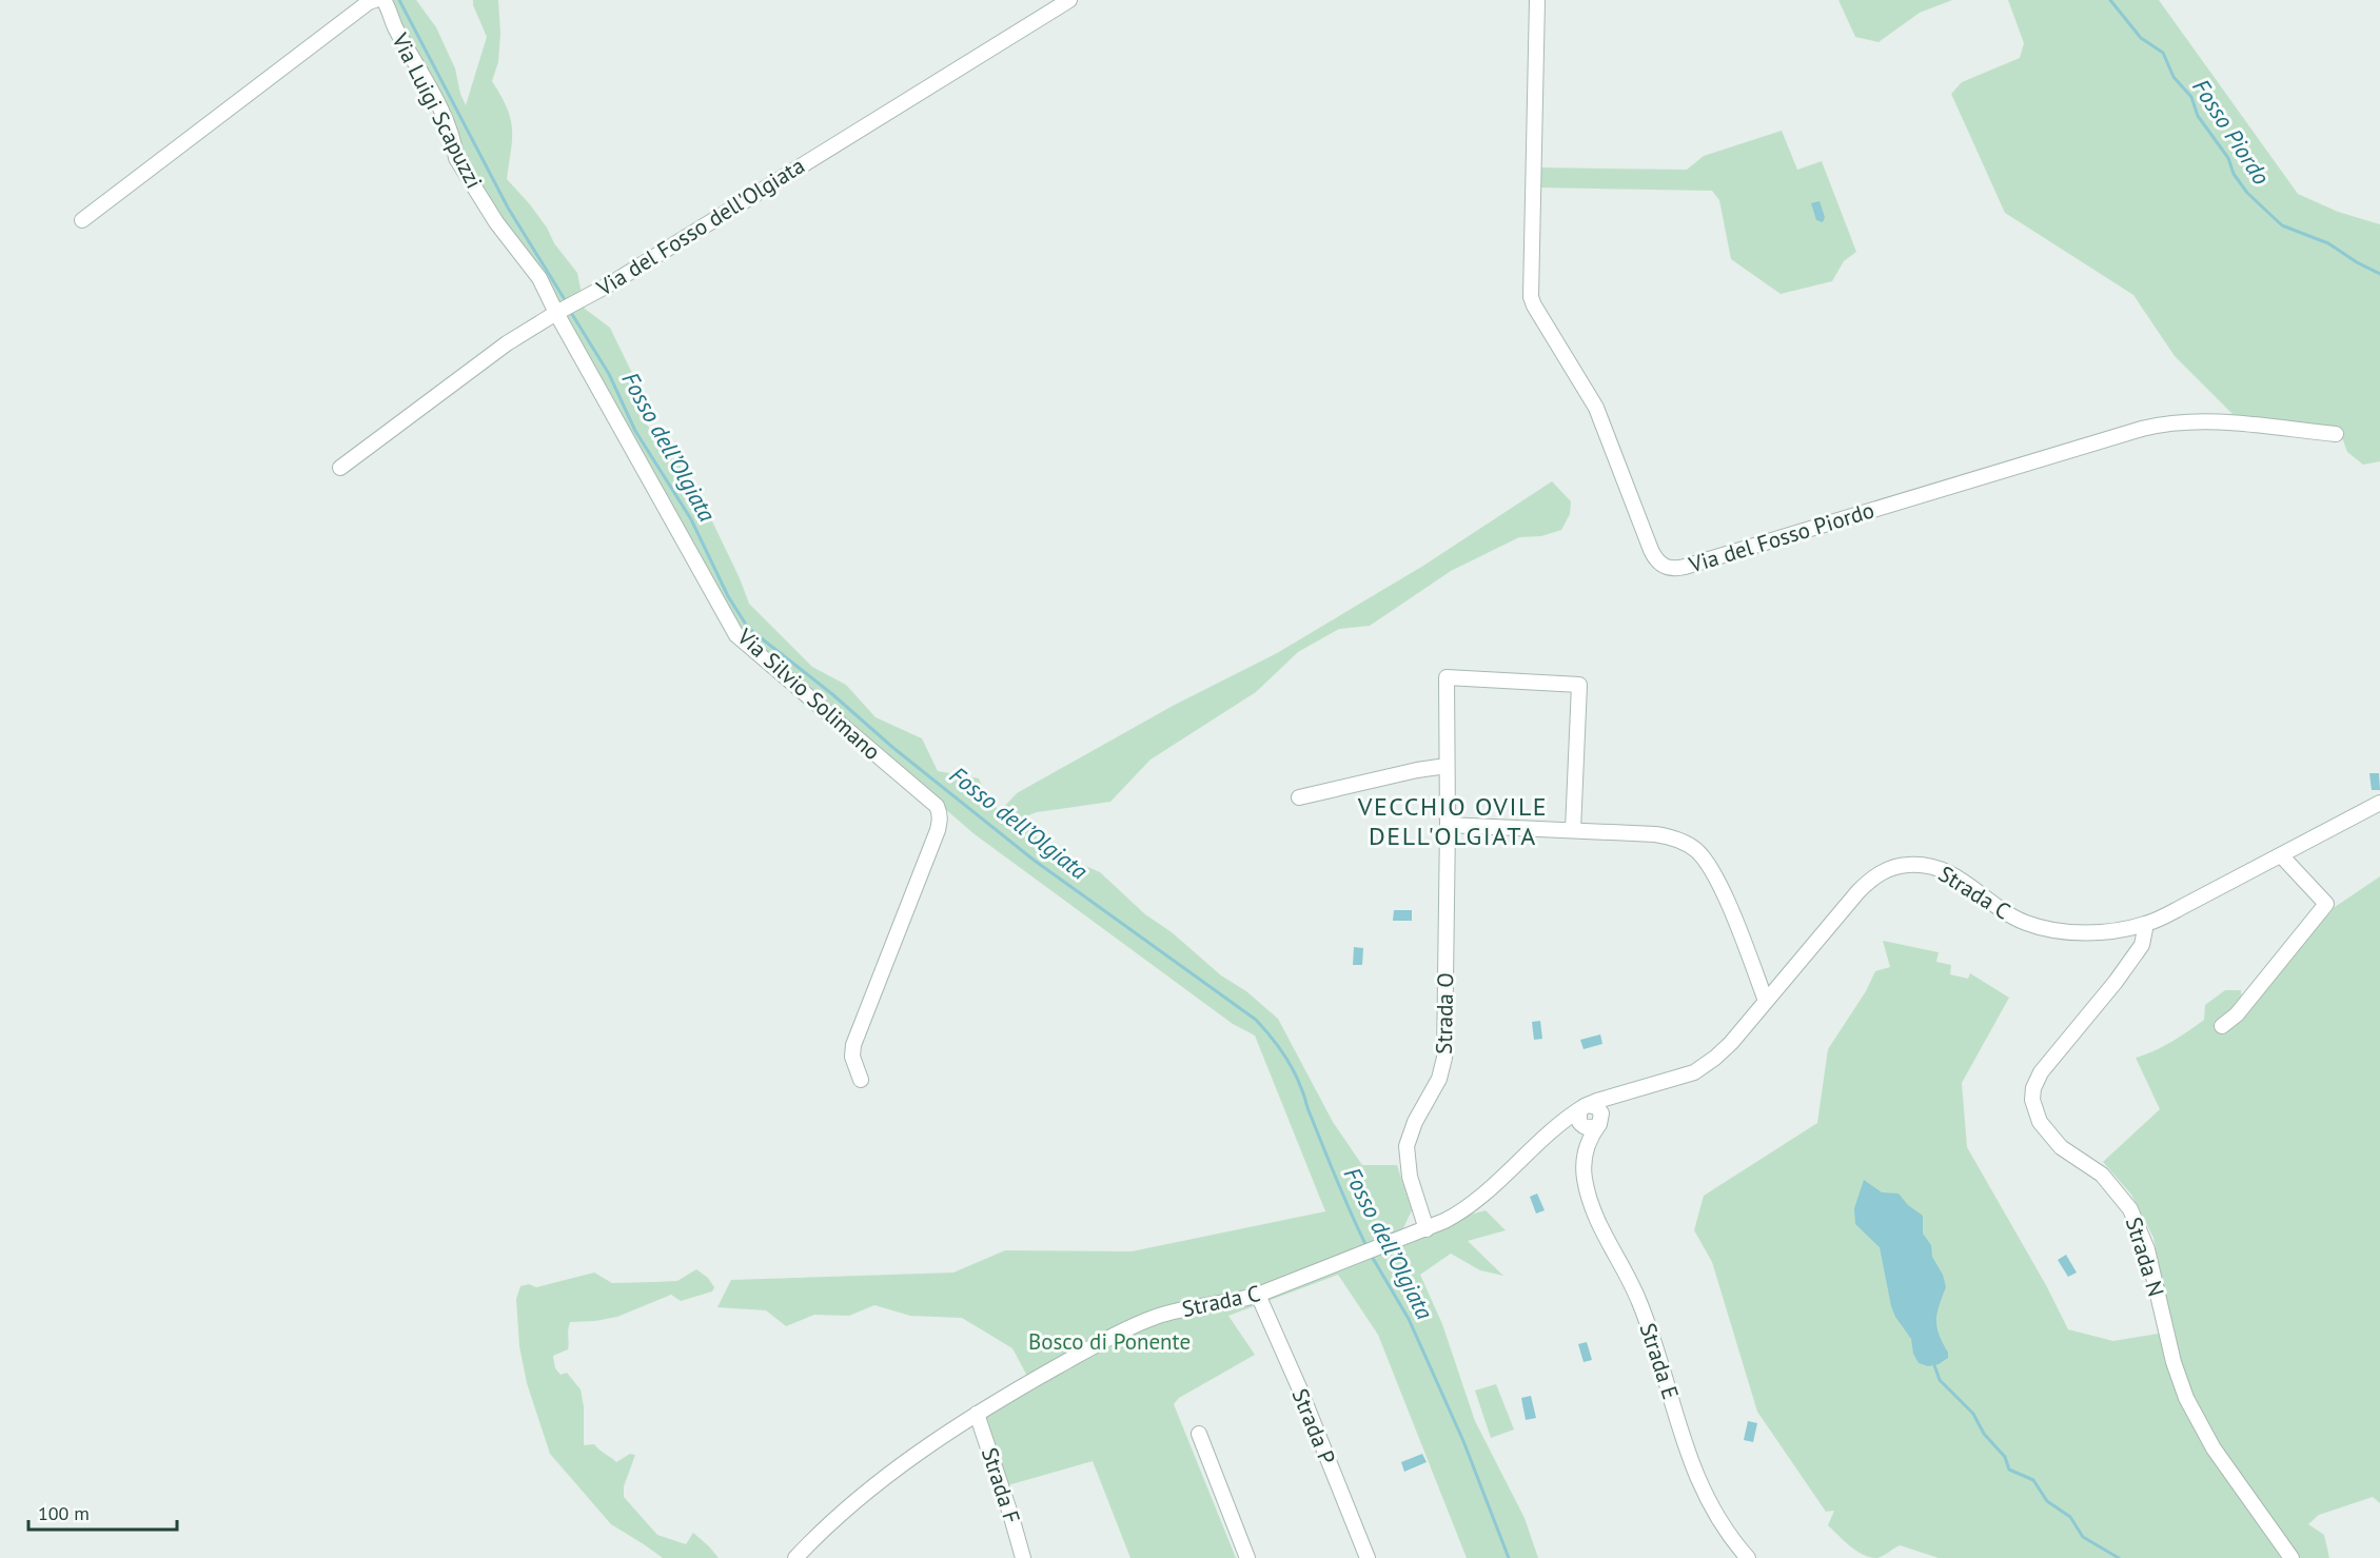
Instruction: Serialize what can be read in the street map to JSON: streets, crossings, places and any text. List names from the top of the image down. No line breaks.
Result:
{"streets":{"street":["Via Luigi Scapuzzi","Via del Fosso dell'Olgiata","Via del Fosso Piordo","Via Silvio Solimano","Strada C","Strada O","Strada N","Strada E","Strada P","Strada F"]},"crossings":[["Via Luigi Scapuzzi","Via del Fosso dell'Olgiata"],["Via Luigi Scapuzzi","Via Silvio Solimano"],["Via del Fosso dell'Olgiata","Via Silvio Solimano"],["Strada C","Strada O"],["Strada C","Strada N"],["Strada C","Strada E"],["Strada C","Strada P"],["Strada C","Strada F"]],"districts":["VECCHIO OVILE DELL'OLGIATA"],"water":["Fosso Piordo","Fosso dell’Olgiata"],"parks":["Bosco di Ponente"],"scale_bar":"100 m"}
